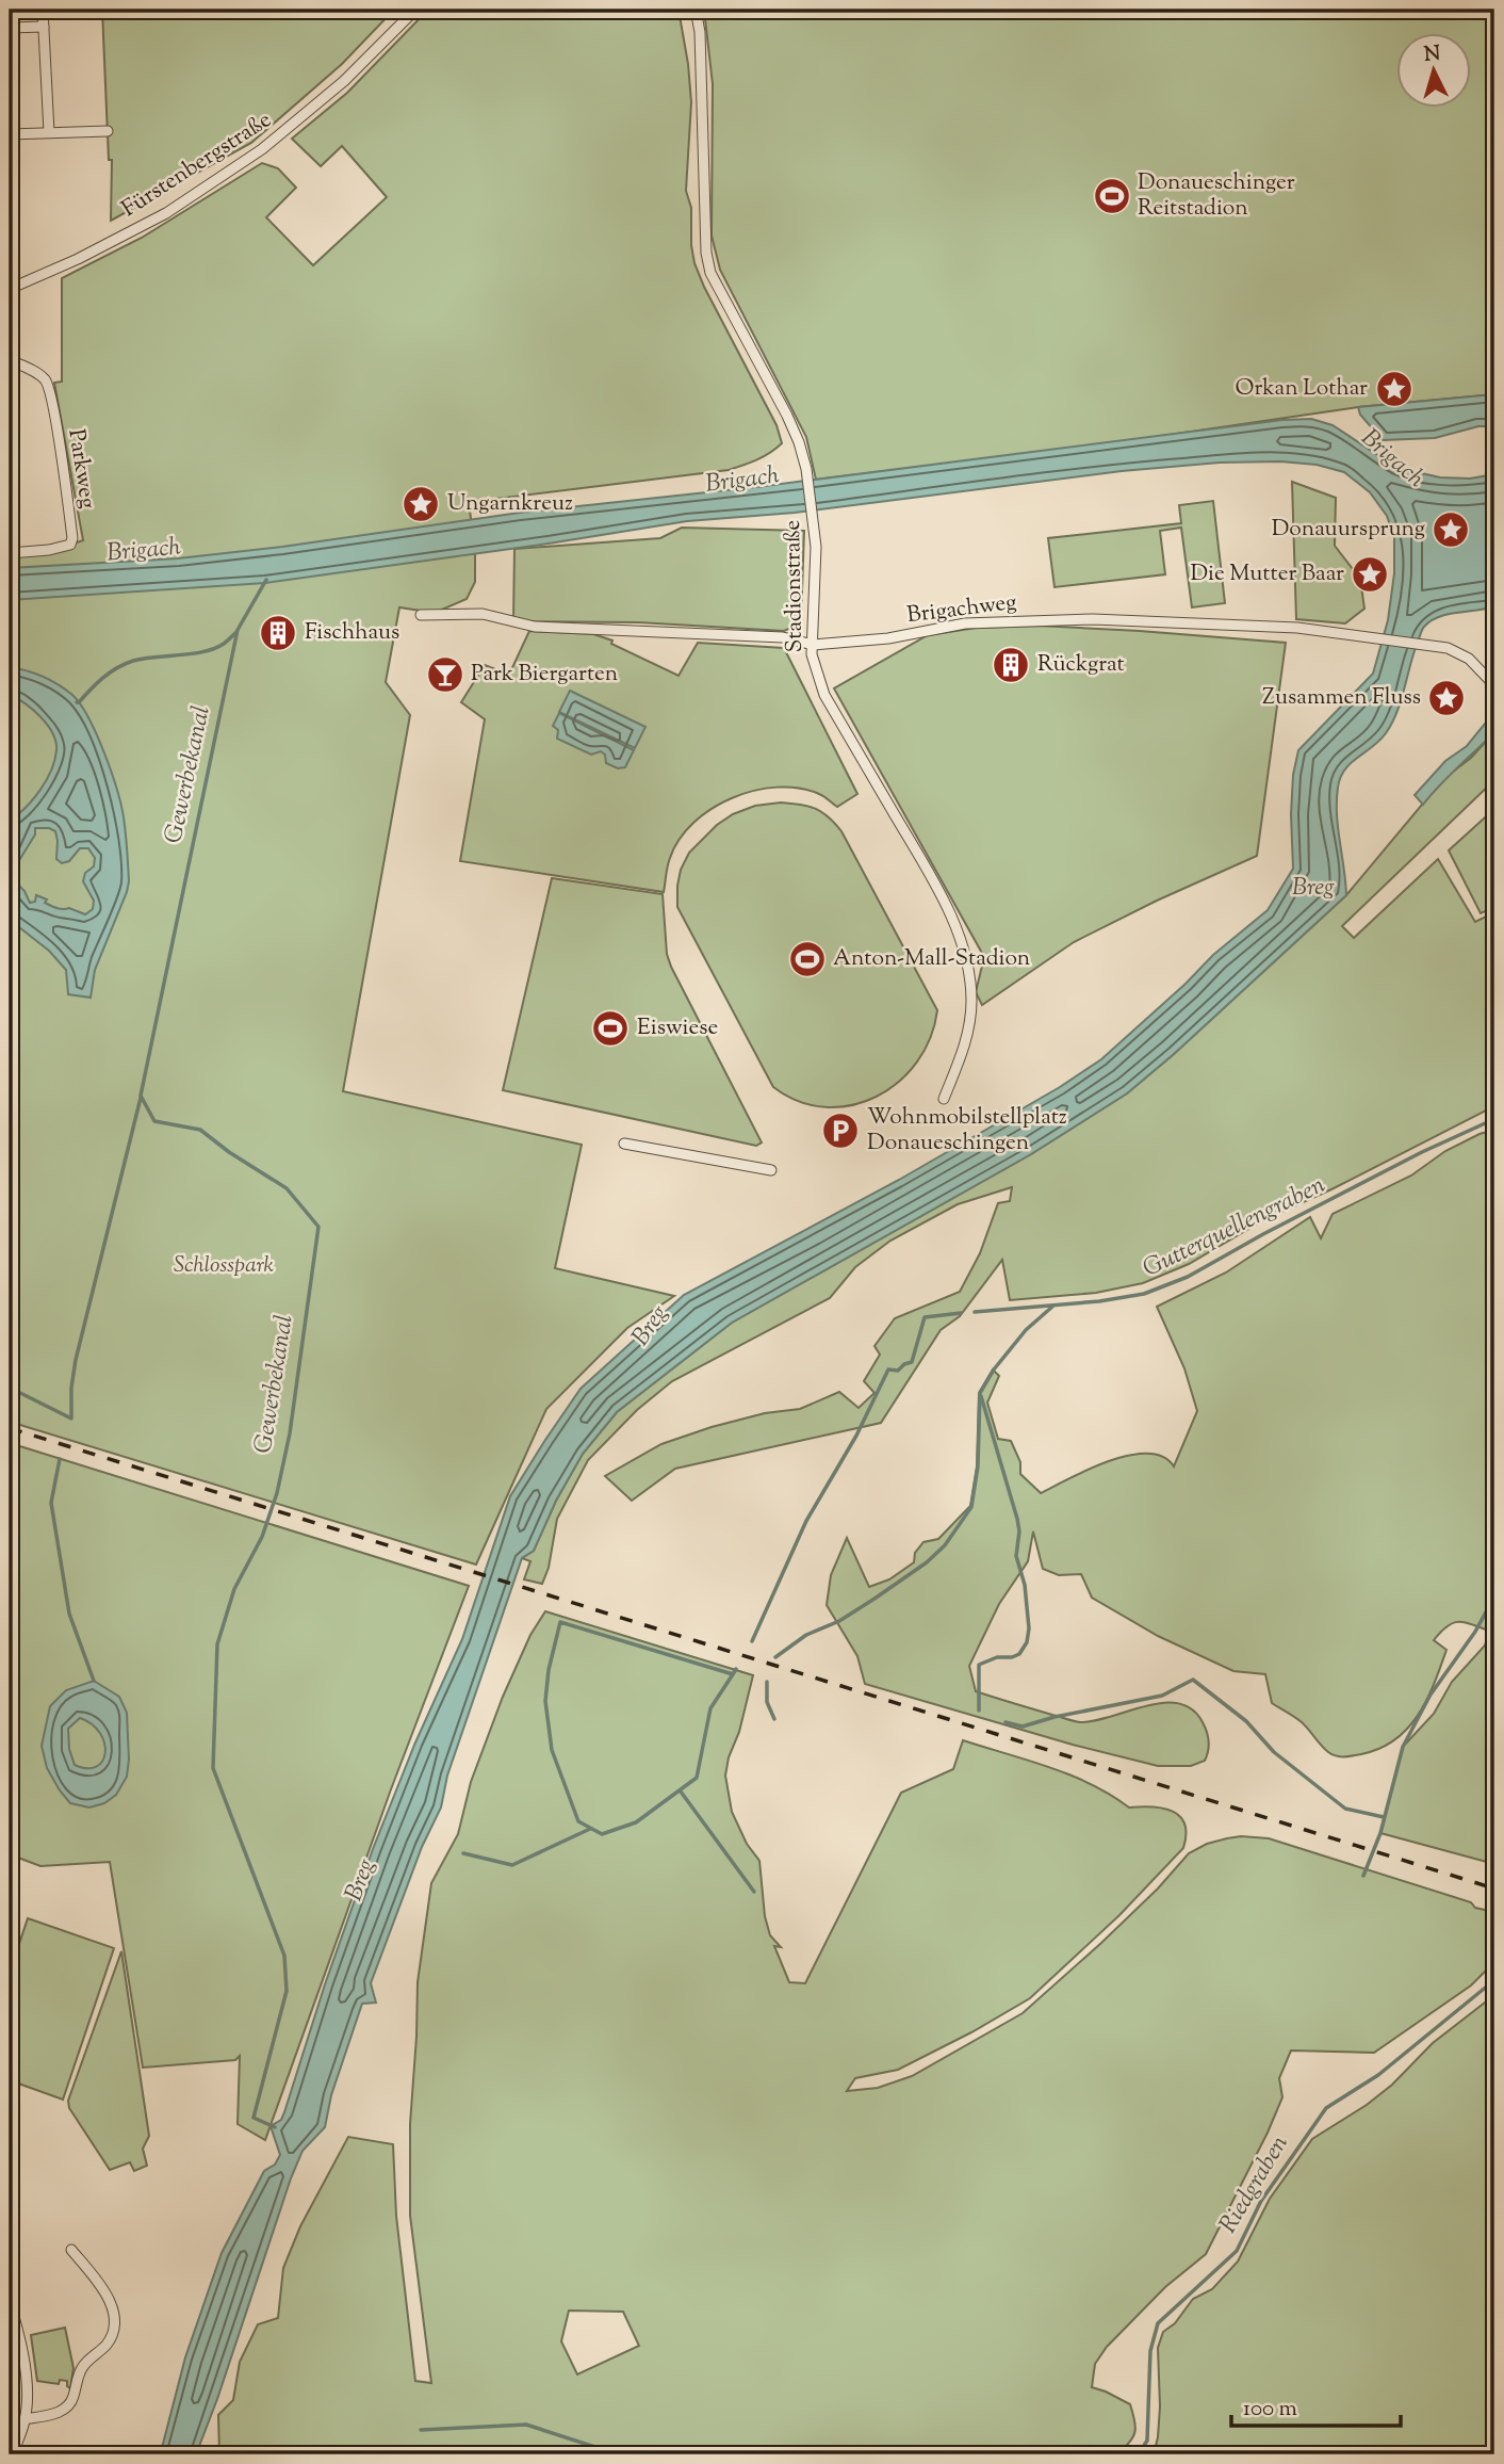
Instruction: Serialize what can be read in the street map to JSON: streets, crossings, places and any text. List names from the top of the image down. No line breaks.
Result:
{"streets":{"street":["Fürstenbergstraße","Parkweg","Stadionstraße","Brigachweg"]},"crossings":[["Stadionstraße","Brigachweg"]],"water":["Brigach","Gewerbekanal","Breg","Gutterquellengraben","Riedgraben"],"parks":["Schlosspark"],"places":{"sports":["Donaueschinger Reitstadion","Anton-Mall-Stadion","Eiswiese"],"place":["Orkan Lothar","Ungarnkreuz","Donauursprung","Die Mutter Baar","Zusammen Fluss"],"building":["Fischhaus","Rückgrat"],"bar":["Park Biergarten"],"parking":["Wohnmobilstellplatz Donaueschingen"]},"scale_bar":"100 m","north":"top"}
